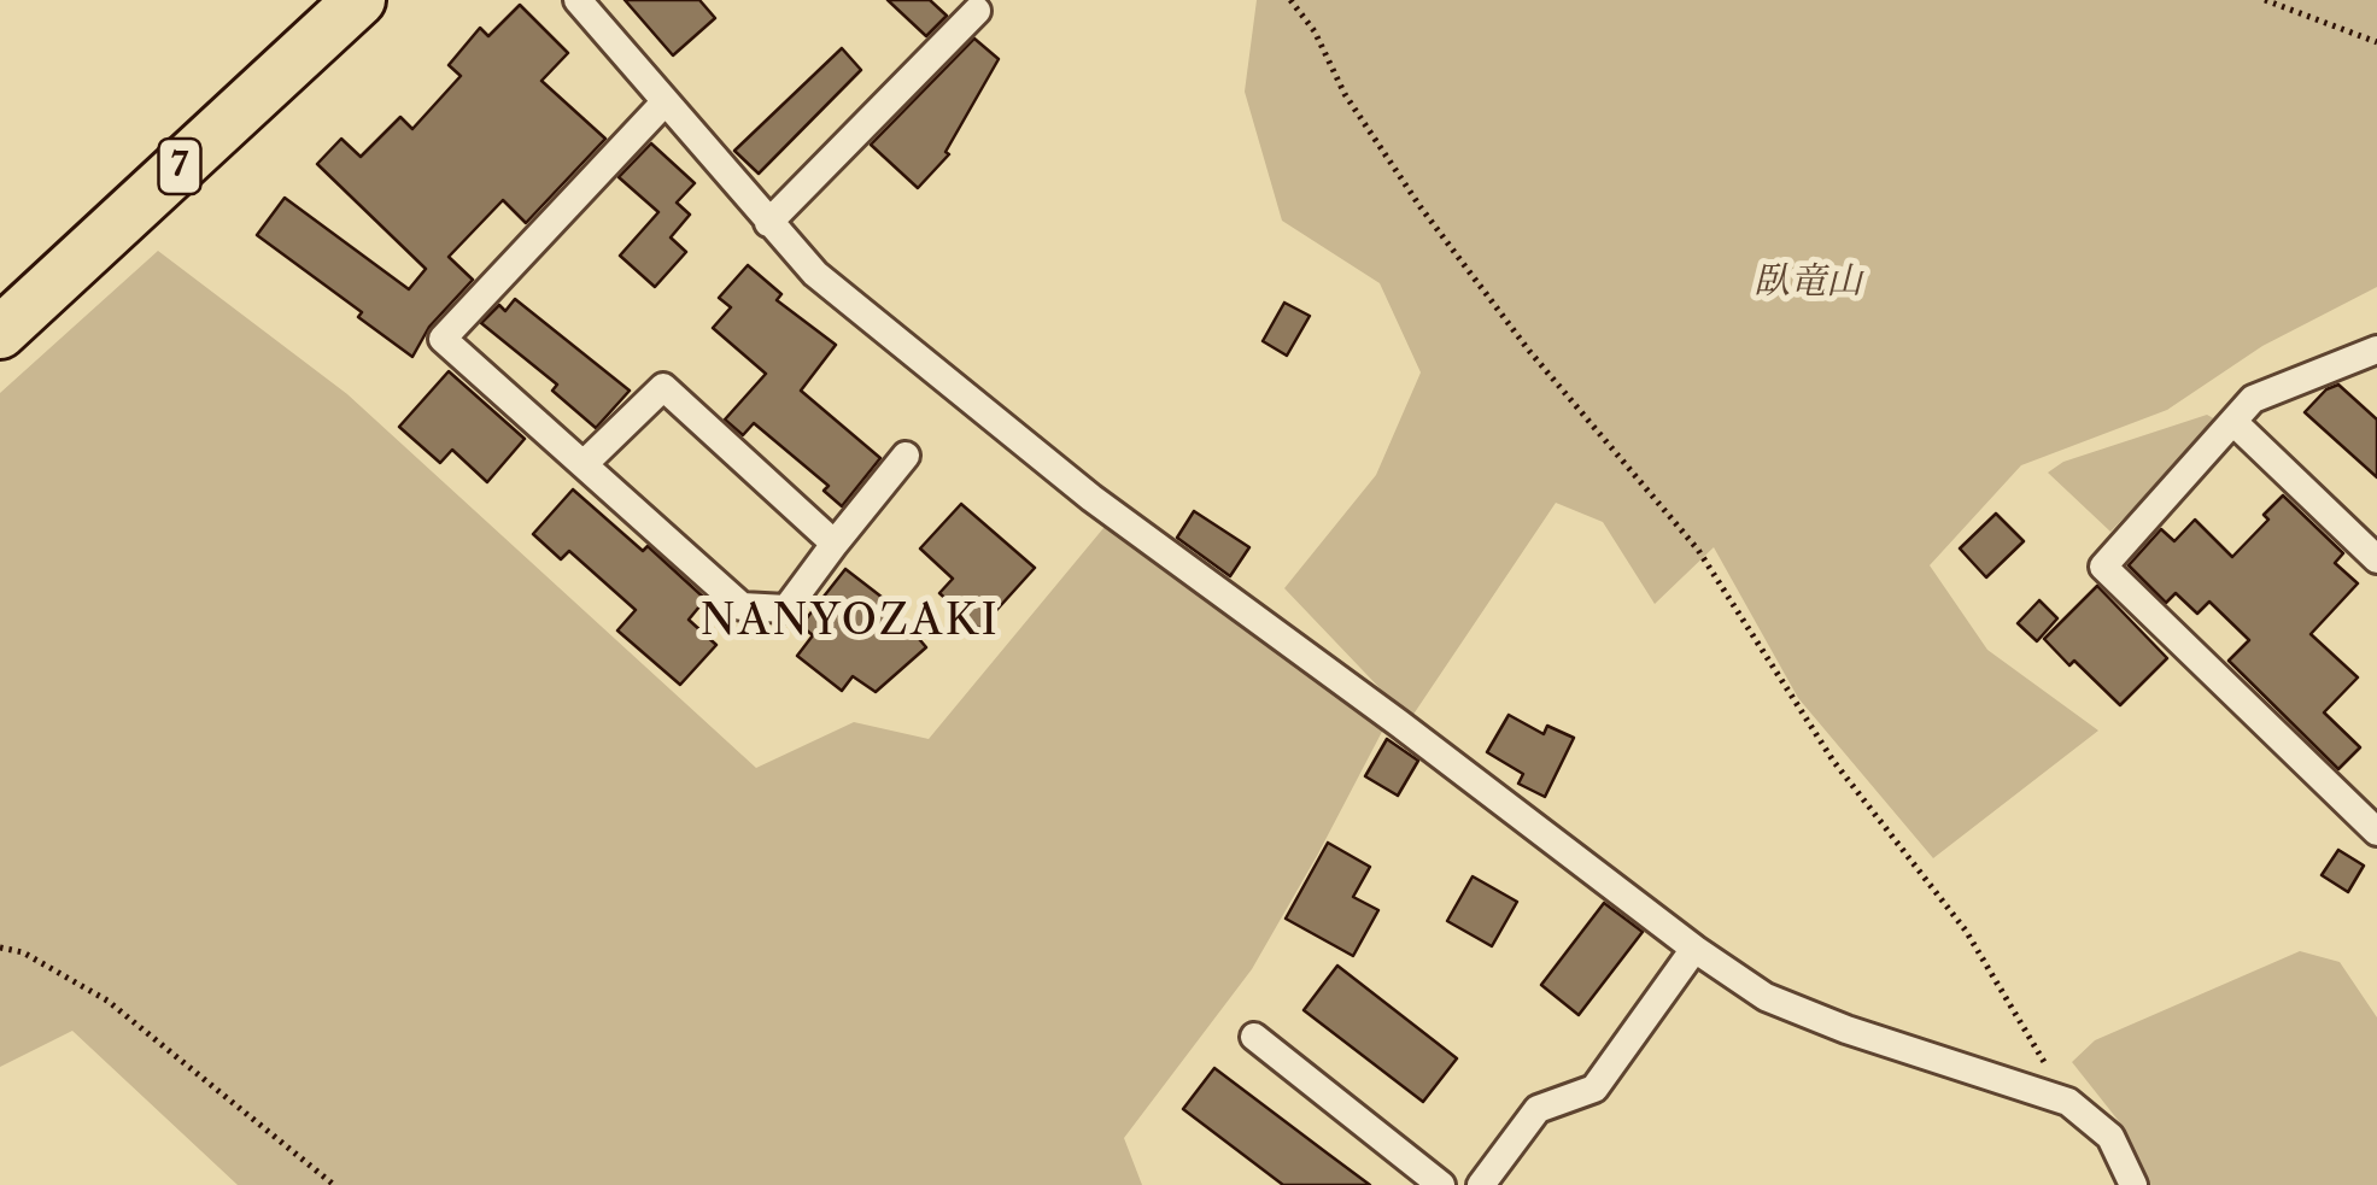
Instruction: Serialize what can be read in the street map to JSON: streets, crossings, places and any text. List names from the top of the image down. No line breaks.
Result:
{"streets":{"highway":["7"]},"districts":["NANYOZAKI"],"parks":["臥竜山"]}
